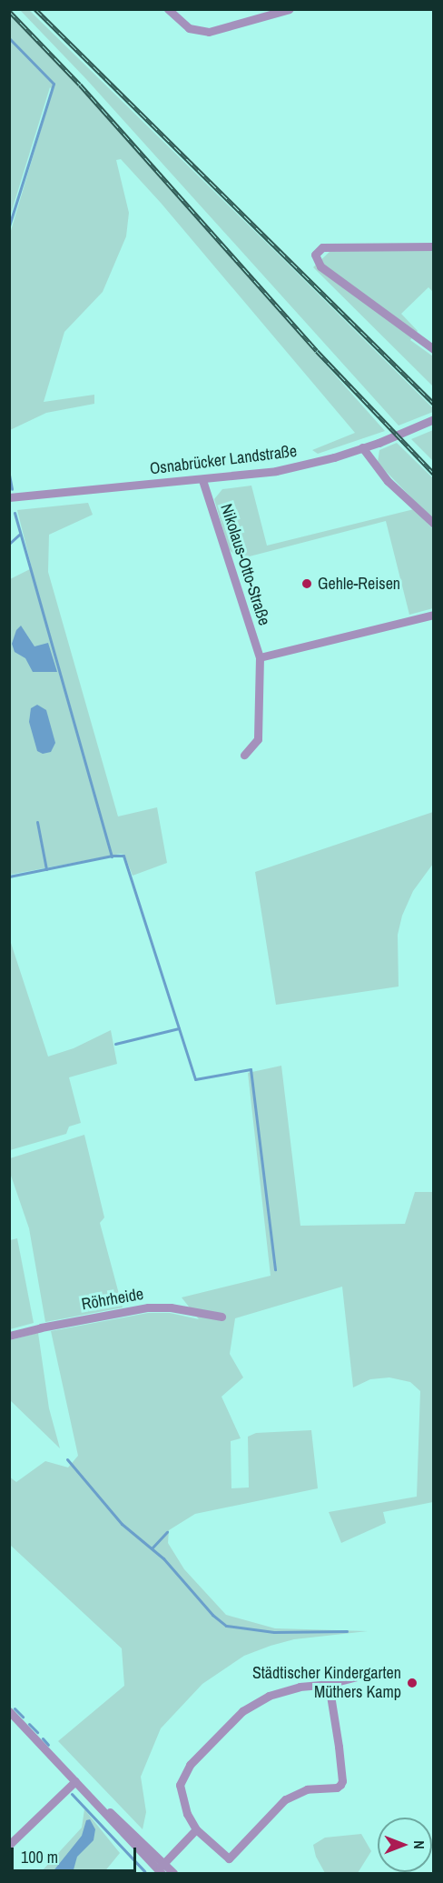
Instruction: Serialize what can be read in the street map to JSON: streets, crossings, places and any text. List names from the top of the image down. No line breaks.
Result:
{"streets":{"street":["Osnabrücker Landstraße","Nikolaus-Otto-Straße","Röhrheide"]},"crossings":[["Osnabrücker Landstraße","Nikolaus-Otto-Straße"]],"places":["Gehle-Reisen","Städtischer Kindergarten Müthers Kamp"],"scale_bar":"100 m","north":"right"}
